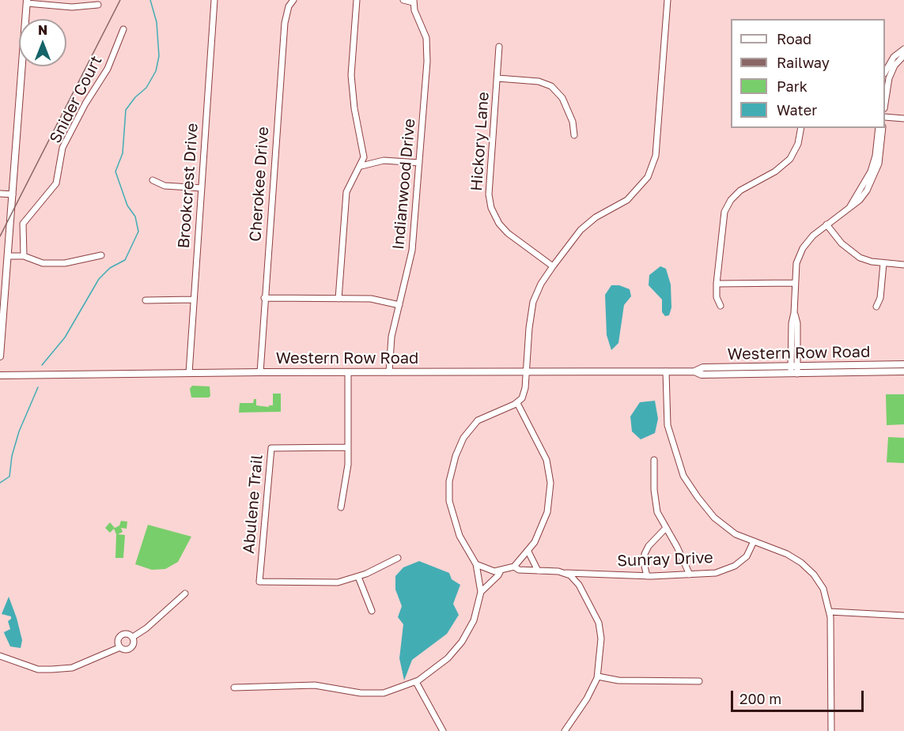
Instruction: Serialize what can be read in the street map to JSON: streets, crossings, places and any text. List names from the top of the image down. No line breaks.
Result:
{"streets":{"street":["Snider Court","Hickory Lane","Cherokee Drive","Indianwood Drive","Brookcrest Drive","Western Row Road","Abulene Trail","Sunray Drive"]},"crossings":[["Cherokee Drive","Western Row Road"],["Indianwood Drive","Western Row Road"],["Brookcrest Drive","Western Row Road"]],"legend":["Road","Railway","Park","Water"],"scale_bar":"200 m","north":"top"}
